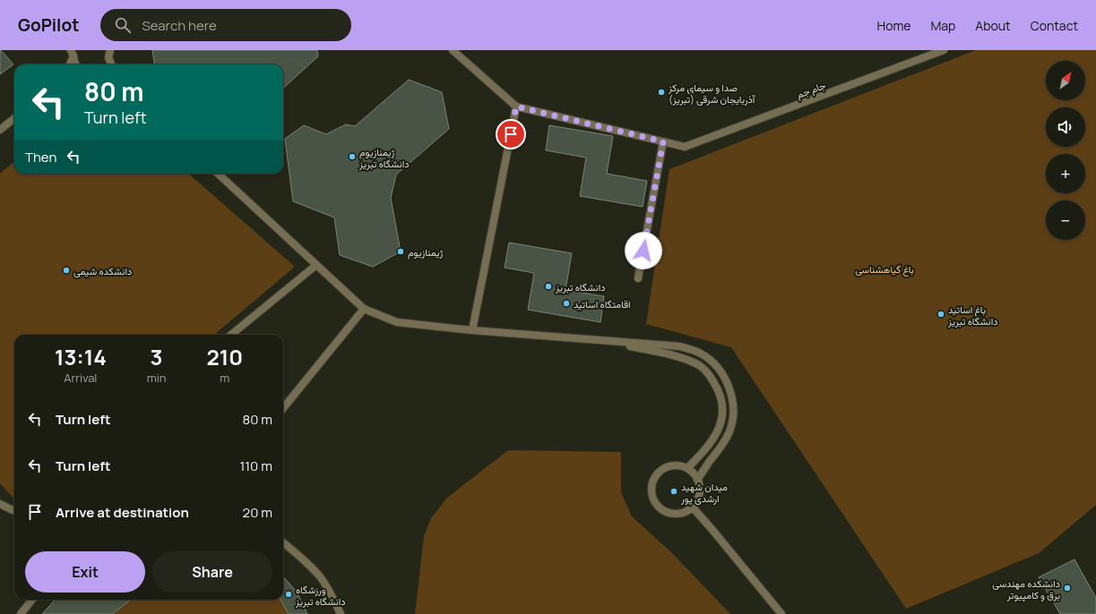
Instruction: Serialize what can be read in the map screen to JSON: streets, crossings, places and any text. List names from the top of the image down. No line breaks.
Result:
{"streets":{"street":["جام جم"]},"parks":["باغ گیاهشناسی"],"places":["صدا و سیمای مرکز آذربایجان شرقی (تبریز)","ژیمنازیوم دانشگاه تبریز","ژیمنازیوم","دانشکده شیمی","دانشگاه تبریز","اقامتگاه اساتید","باغ اساتید دانشگاه تبریز","میدان شهید ارشدی پور","دانشکده مهندسی برق و کامپیوتر","ورزشگاه دانشگاه تبریز"],"north":"top right","page":{"header":"GoPilot","search":"Search here","nav":["Home","Map","About","Contact"],"map_buttons":["+","−"],"turn":["80 m","Turn left"],"then":"Then","eta":["13:14","Arrival","3","min","210","m"],"list":[{"name":"Turn left","value":"80 m"},{"name":"Turn left","value":"110 m"},{"name":"Arrive at destination","value":"20 m"}],"buttons":["Exit","Share"]}}
